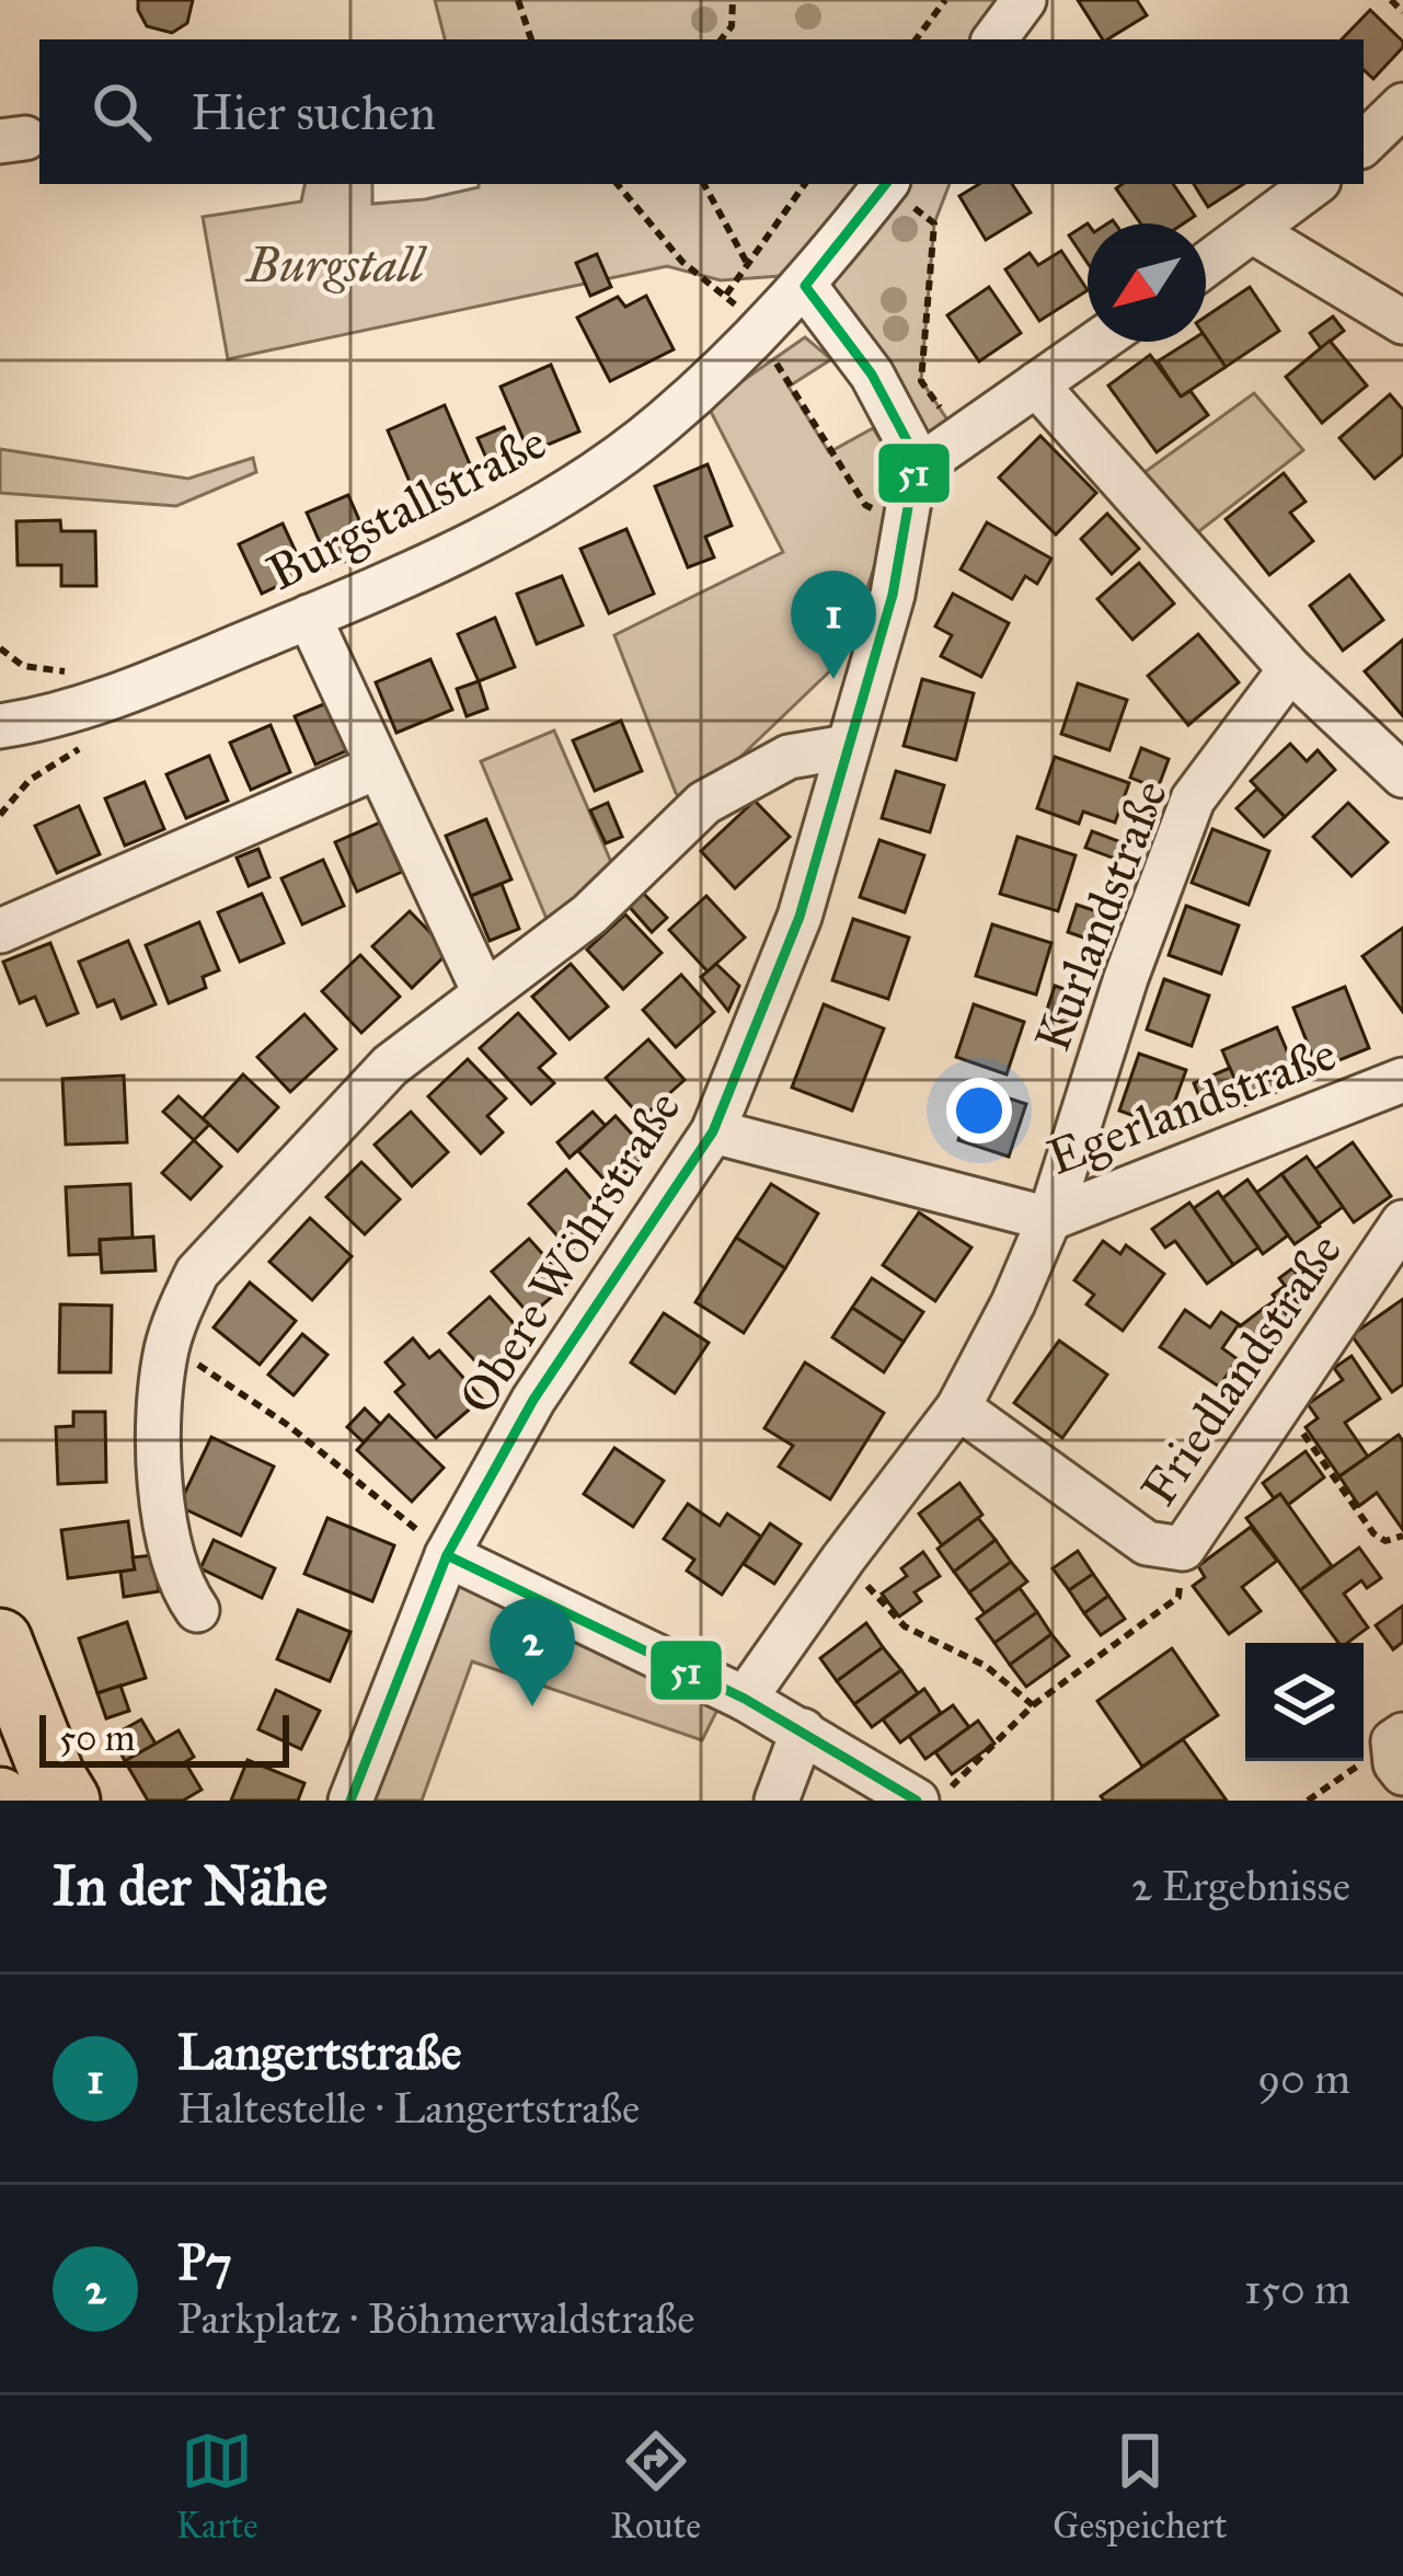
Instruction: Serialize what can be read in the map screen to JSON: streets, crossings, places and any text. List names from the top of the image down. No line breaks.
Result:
{"streets":{"street":["Burgstallstraße","Kurlandstraße","Egerlandstraße","Obere Wöhrstraße","Friedlandstraße"]},"crossings":[["Kurlandstraße","Egerlandstraße"],["Egerlandstraße","Obere Wöhrstraße"]],"parks":["Burgstall"],"lines":["transit line 51"],"scale_bar":"50 m","north":"bottom left","page":{"search":"Hier suchen","pins":["1","2"],"scale":"50 m","heading":["In der Nähe","2 Ergebnisse"],"list":[{"mark":"1","name":"Langertstraße","note":"Haltestelle · Langertstraße","value":"90 m"},{"mark":"2","name":"P7","note":"Parkplatz · Böhmerwaldstraße","value":"150 m"}],"nav":["Karte","Route","Gespeichert"]}}
